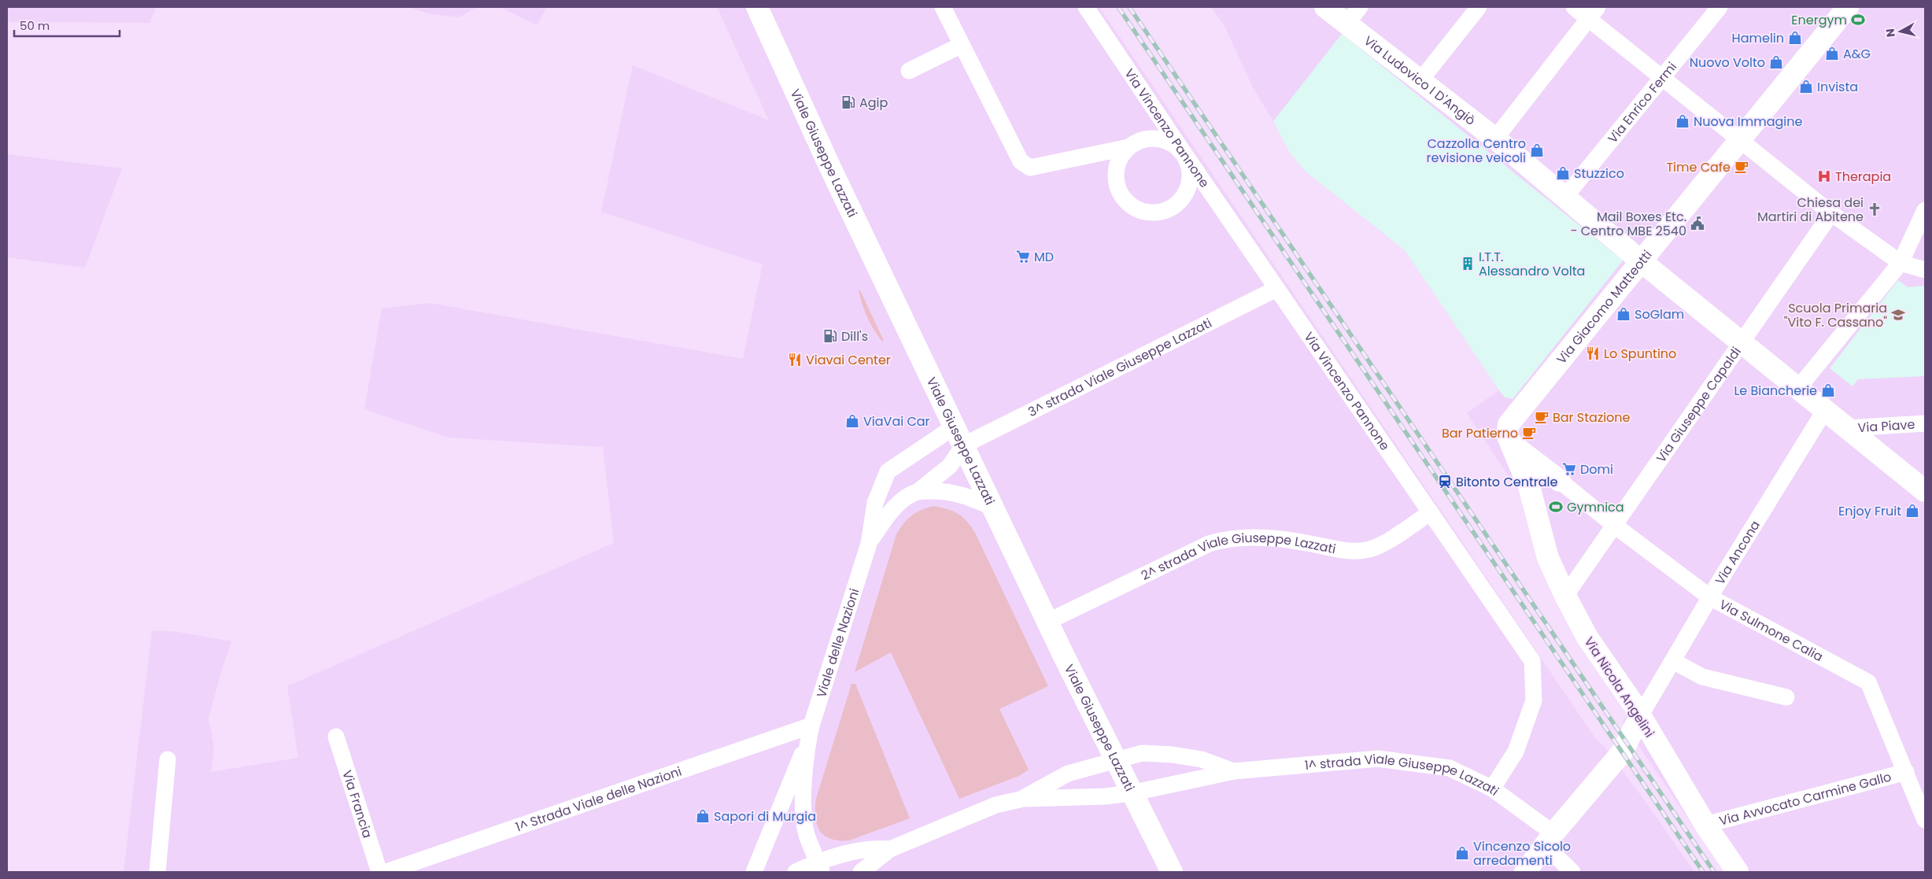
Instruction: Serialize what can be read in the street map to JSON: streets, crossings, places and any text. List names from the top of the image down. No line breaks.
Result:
{"streets":{"street":["Via Ludovico I D'Angiò","Via Enrico Fermi","Via Vincenzo Pannone","Viale Giuseppe Lazzati","Via Giacomo Matteotti","3^ strada Viale Giuseppe Lazzati","Via Giuseppe Capaldi","Via Piave","Via Ancona","2^ strada Viale Giuseppe Lazzati","Via Sulmone Calia","Viale delle Nazioni","Via Nicola Angelini","1^ strada Viale Giuseppe Lazzati","Via Avvocato Carmine Gallo","1^ Strada Viale delle Nazioni","Via Francia"]},"crossings":[["Via Ludovico I D'Angiò","Via Enrico Fermi"],["Via Ludovico I D'Angiò","Via Giacomo Matteotti"],["Via Ludovico I D'Angiò","Via Giuseppe Capaldi"],["Via Ludovico I D'Angiò","Via Piave"],["Via Ludovico I D'Angiò","Via Ancona"],["Via Vincenzo Pannone","3^ strada Viale Giuseppe Lazzati"],["Via Vincenzo Pannone","2^ strada Viale Giuseppe Lazzati"],["Via Vincenzo Pannone","1^ strada Viale Giuseppe Lazzati"],["Viale Giuseppe Lazzati","3^ strada Viale Giuseppe Lazzati"],["Viale Giuseppe Lazzati","2^ strada Viale Giuseppe Lazzati"],["Viale Giuseppe Lazzati","Viale delle Nazioni"],["Viale Giuseppe Lazzati","1^ strada Viale Giuseppe Lazzati"],["Via Giacomo Matteotti","Via Nicola Angelini"],["Via Giuseppe Capaldi","Via Sulmone Calia"],["Via Giuseppe Capaldi","Via Nicola Angelini"],["Via Ancona","Via Sulmone Calia"],["Via Ancona","Via Nicola Angelini"],["Via Sulmone Calia","Via Avvocato Carmine Gallo"],["Viale delle Nazioni","1^ strada Viale Giuseppe Lazzati"],["Viale delle Nazioni","1^ Strada Viale delle Nazioni"],["Via Nicola Angelini","Via Avvocato Carmine Gallo"]],"places":{"sports":["Energym","Gymnica"],"shop":["Hamelin","A&G","Nuovo Volto","Invista","Nuova Immagine","Cazzolla Centro revisione veicoli","Stuzzico","SoGlam","Le Biancherie","ViaVai Car","Enjoy Fruit","Sapori di Murgia","Vincenzo Sicolo arredamenti"],"fuel station":["Agip","Dill's"],"cafe":["Time Cafe","Bar Stazione","Bar Patierno"],"hospital":["Therapia"],"church":["Chiesa dei Martiri di Abitene"],"public building":["Mail Boxes Etc. - Centro MBE 2540"],"supermarket":["MD","Domi"],"building":["I.T.T. Alessandro Volta"],"school or university":["Scuola Primaria \"Vito F. Cassano\""],"restaurant":["Lo Spuntino","Viavai Center"],"station":["Bitonto Centrale"]},"scale_bar":"50 m","north":"left"}
